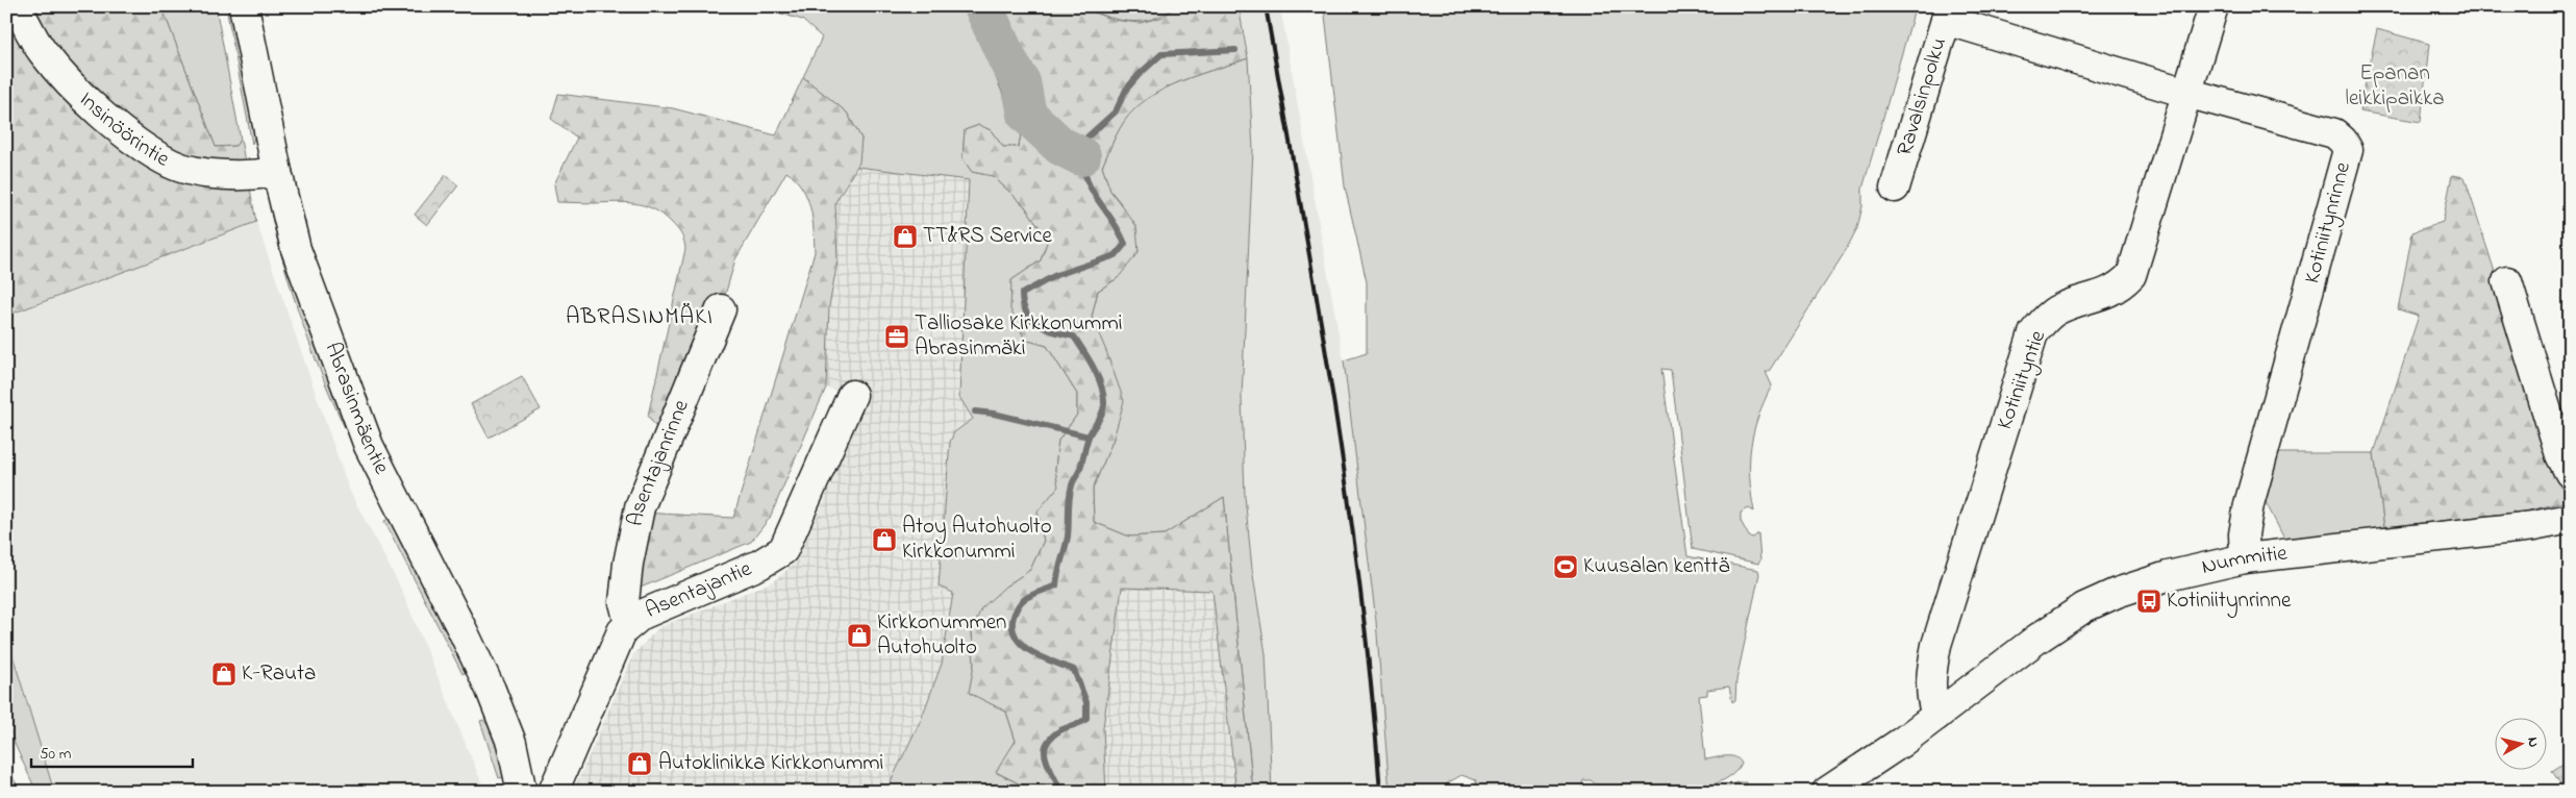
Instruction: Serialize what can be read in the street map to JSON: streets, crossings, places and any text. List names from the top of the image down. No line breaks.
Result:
{"streets":{"street":["Ravalsinpolku","Insinöörintie","Kotiniitynrinne","Kotiniityntie","Abrasinmäentie","Asentajanrinne","Nummitie","Asentajantie"]},"crossings":[["Ravalsinpolku","Kotiniitynrinne"],["Insinöörintie","Abrasinmäentie"],["Kotiniitynrinne","Kotiniityntie"],["Kotiniitynrinne","Nummitie"],["Kotiniityntie","Nummitie"],["Asentajanrinne","Asentajantie"]],"districts":["ABRASINMÄKI"],"parks":["Epanan leikkipaikka"],"places":{"shop":["TT&RS Service","Atoy Autohuolto Kirkkonummi","Kirkkonummen Autohuolto","K-Rauta","Autoklinikka Kirkkonummi"],"office":["Talliosake Kirkkonummi Abrasinmäki"],"sports":["Kuusalan kenttä"],"bus stop":["Kotiniitynrinne"]},"scale_bar":"50 m","north":"right"}
